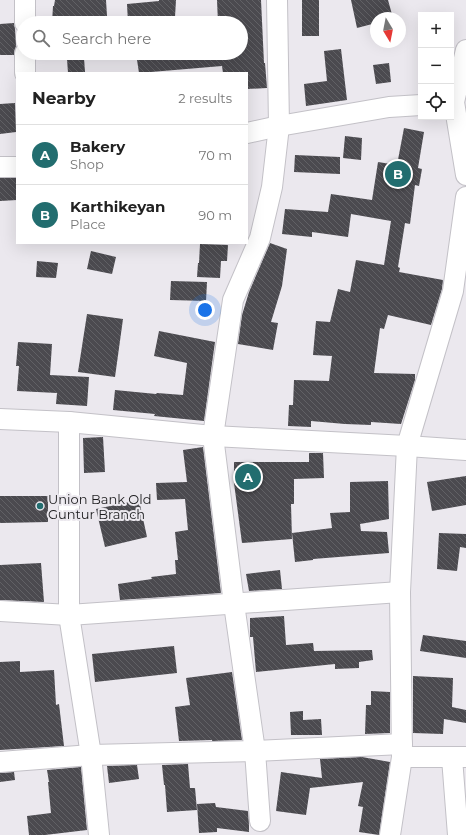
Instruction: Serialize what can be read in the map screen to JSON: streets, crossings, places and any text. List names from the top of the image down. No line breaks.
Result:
{"places":["Union Bank Old Guntur Branch"],"north":"bottom","page":{"map_buttons":["+","−"],"search":"Search here","heading":["Nearby","2 results"],"list":[{"mark":"A","name":"Bakery","note":"Shop","value":"70 m"},{"mark":"B","name":"Karthikeyan","note":"Place","value":"90 m"}],"pins":["B","A"]}}
